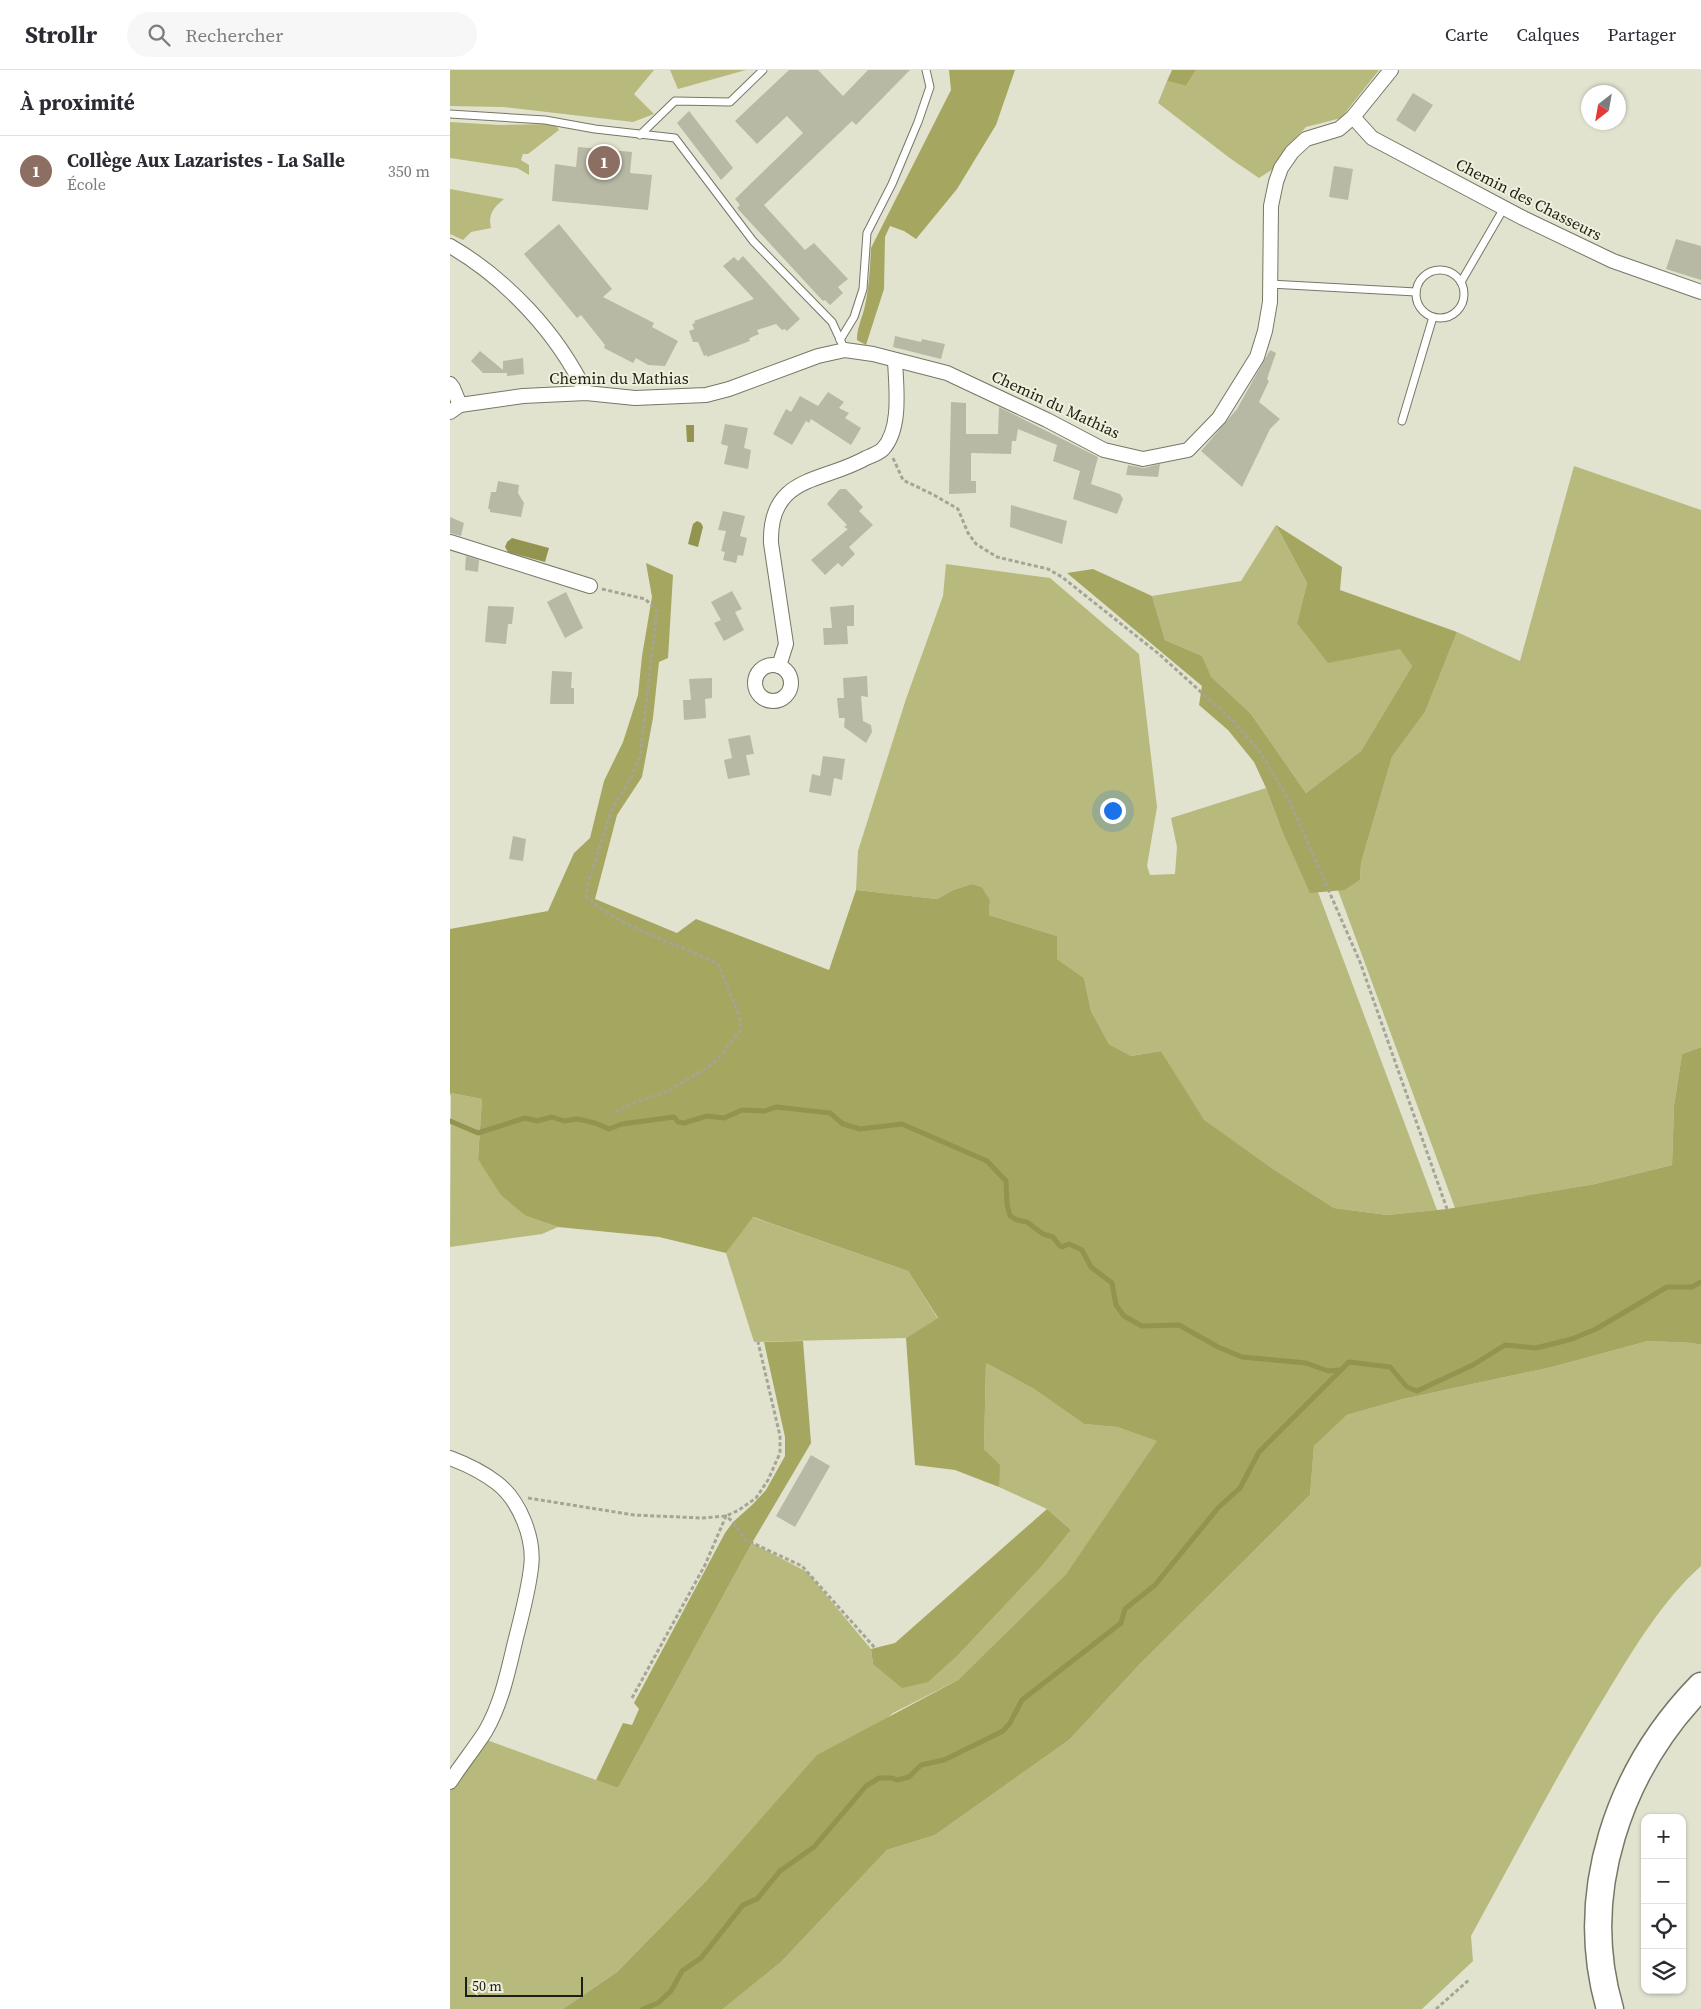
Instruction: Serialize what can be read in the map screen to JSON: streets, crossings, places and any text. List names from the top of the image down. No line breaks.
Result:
{"streets":{"street":["Chemin des Chasseurs","Chemin du Mathias"]},"crossings":[["Chemin des Chasseurs","Chemin du Mathias"]],"scale_bar":"50 m","north":"bottom left","page":{"header":"Strollr","search":"Rechercher","nav":["Carte","Calques","Partager"],"heading":"À proximité","list":[{"mark":"1","name":"Collège Aux Lazaristes - La Salle","note":"École","value":"350 m"}],"pins":"1","map_buttons":["+","−"],"scale":"50 m"}}
